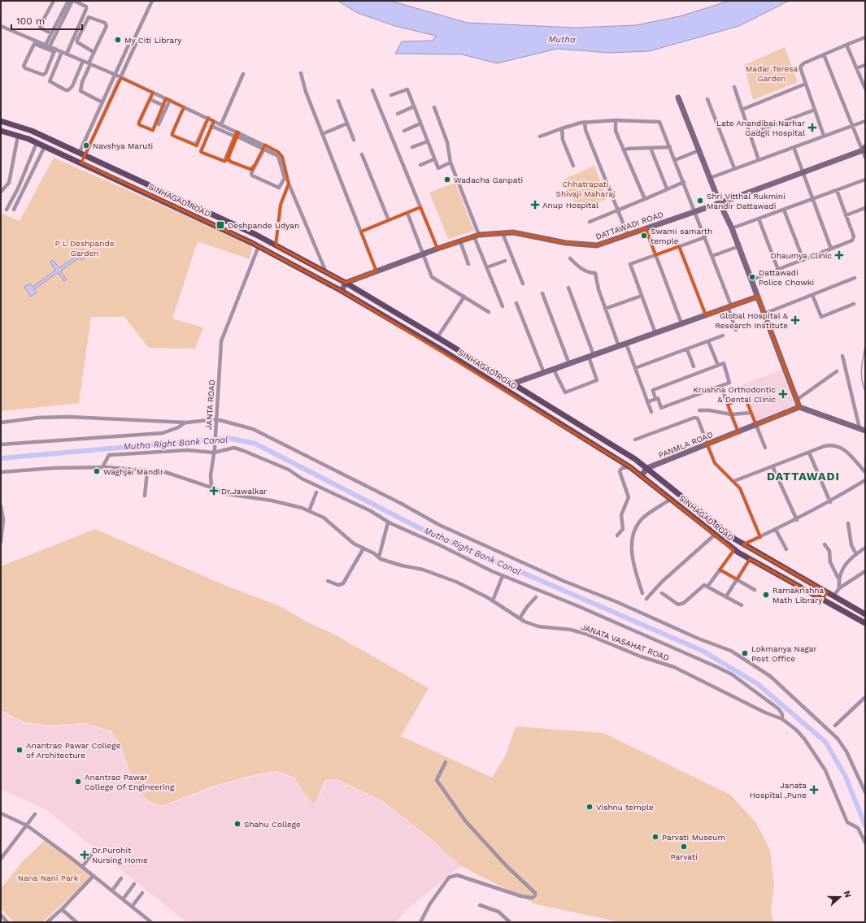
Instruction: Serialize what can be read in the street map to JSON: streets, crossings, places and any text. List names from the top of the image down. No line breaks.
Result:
{"streets":{"main road":["SINHAGAD ROAD"],"street":["DATTAWADI ROAD","JANTA ROAD","PANMLA ROAD","JANATA VASAHAT ROAD"]},"crossings":[["SINHAGAD ROAD","DATTAWADI ROAD"],["SINHAGAD ROAD","JANTA ROAD"],["SINHAGAD ROAD","PANMLA ROAD"]],"districts":["DATTAWADI"],"water":["Mutha","Mutha Right Bank Canal"],"parks":["Madar Teresa Garden","Chhatrapati Shivaji Maharaj","P L Deshpande Garden","Nana Nani Park"],"places":{"other":["My Citi Library","Navshya Maruti","Wadacha Ganpati","Shri Vitthal Rukmini Mandir Dattawadi","Swami samarth temple","Dattawadi Police Chowki","Waghjai Mandir","Ramakrishna Math Library","Lokmanya Nagar Post Office","Anantrao Pawar College of Architecture","Anantrao Pawar College Of Engineering","Vishnu temple","Shahu College","Parvati Museum","Parvati"],"health":["Late Anandibai Narhar Gadgil Hospital","Anup Hospital","Dhaumya Clinic","Global Hospital & Research Institute","Krushna Orthodontic & Dental Clinic","Dr.Jawalkar","Janata Hospital ,Pune","Dr.Purohit Nursing Home"],"transit":["Deshpande Udyan"]},"scale_bar":"100 m","north":"right"}
